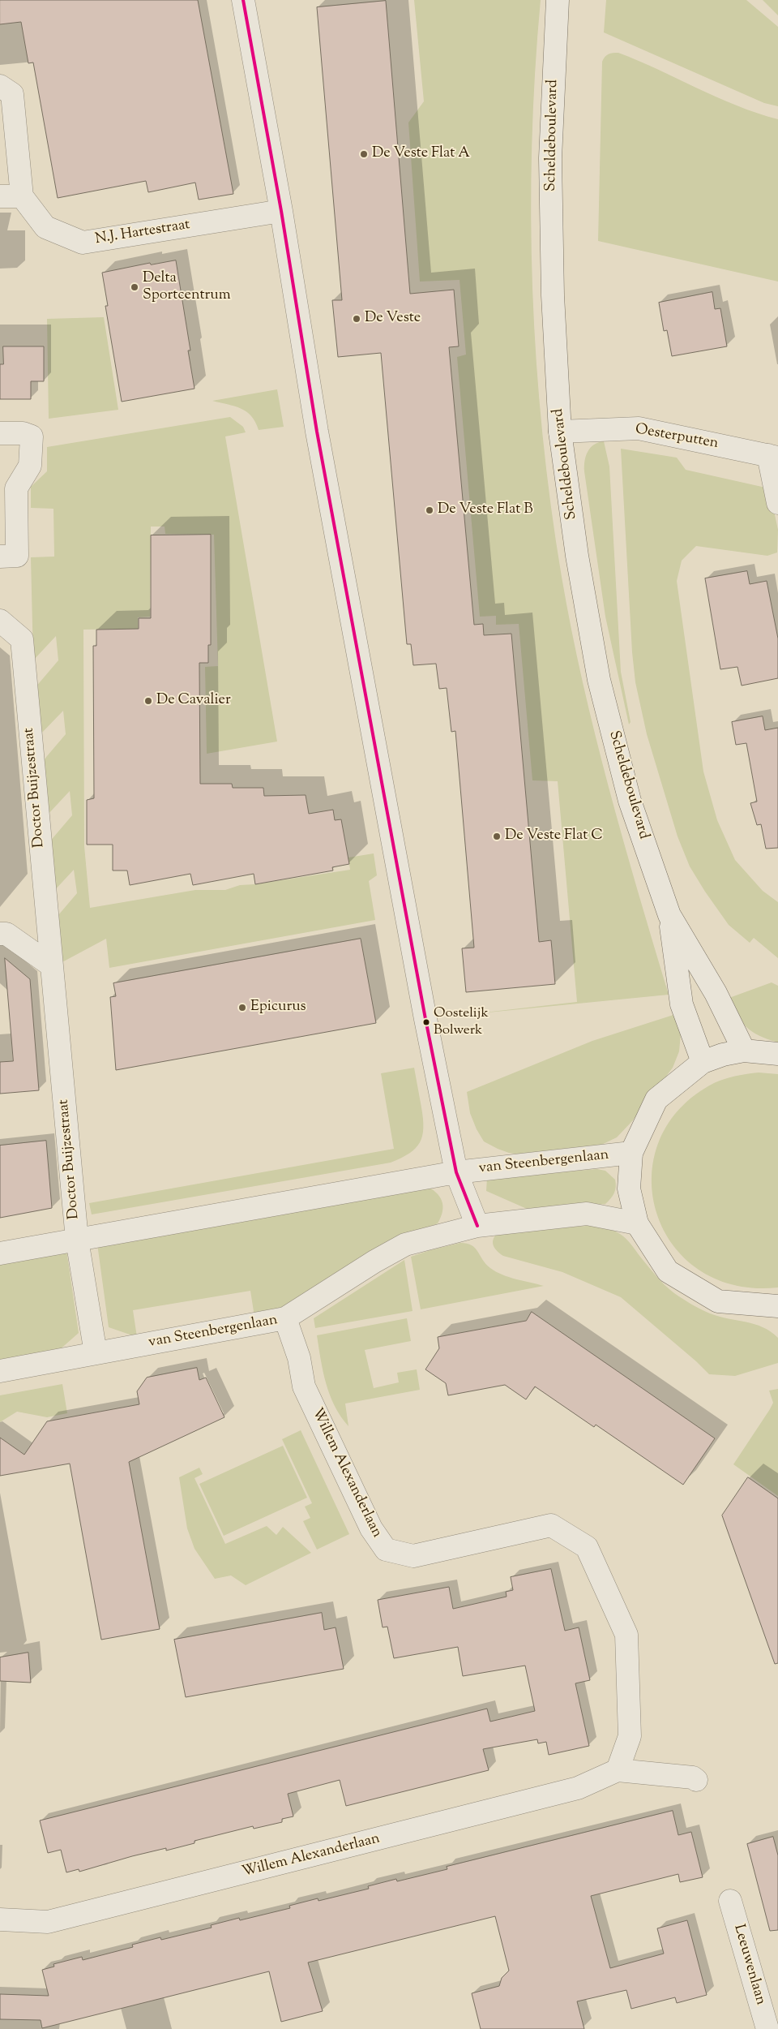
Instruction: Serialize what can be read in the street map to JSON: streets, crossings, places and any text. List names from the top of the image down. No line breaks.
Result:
{"streets":{"street":["Scheldeboulevard","N.J. Hartestraat","Oesterputten","Doctor Buijzestraat","van Steenbergenlaan","Willem Alexanderlaan","Leeuwenlaan"]},"crossings":[["Scheldeboulevard","Oesterputten"],["Doctor Buijzestraat","van Steenbergenlaan"],["van Steenbergenlaan","Willem Alexanderlaan"]],"places":["De Veste Flat A","Delta Sportcentrum","De Veste","De Veste Flat B","De Cavalier","De Veste Flat C","Epicurus","Oostelijk Bolwerk"]}
